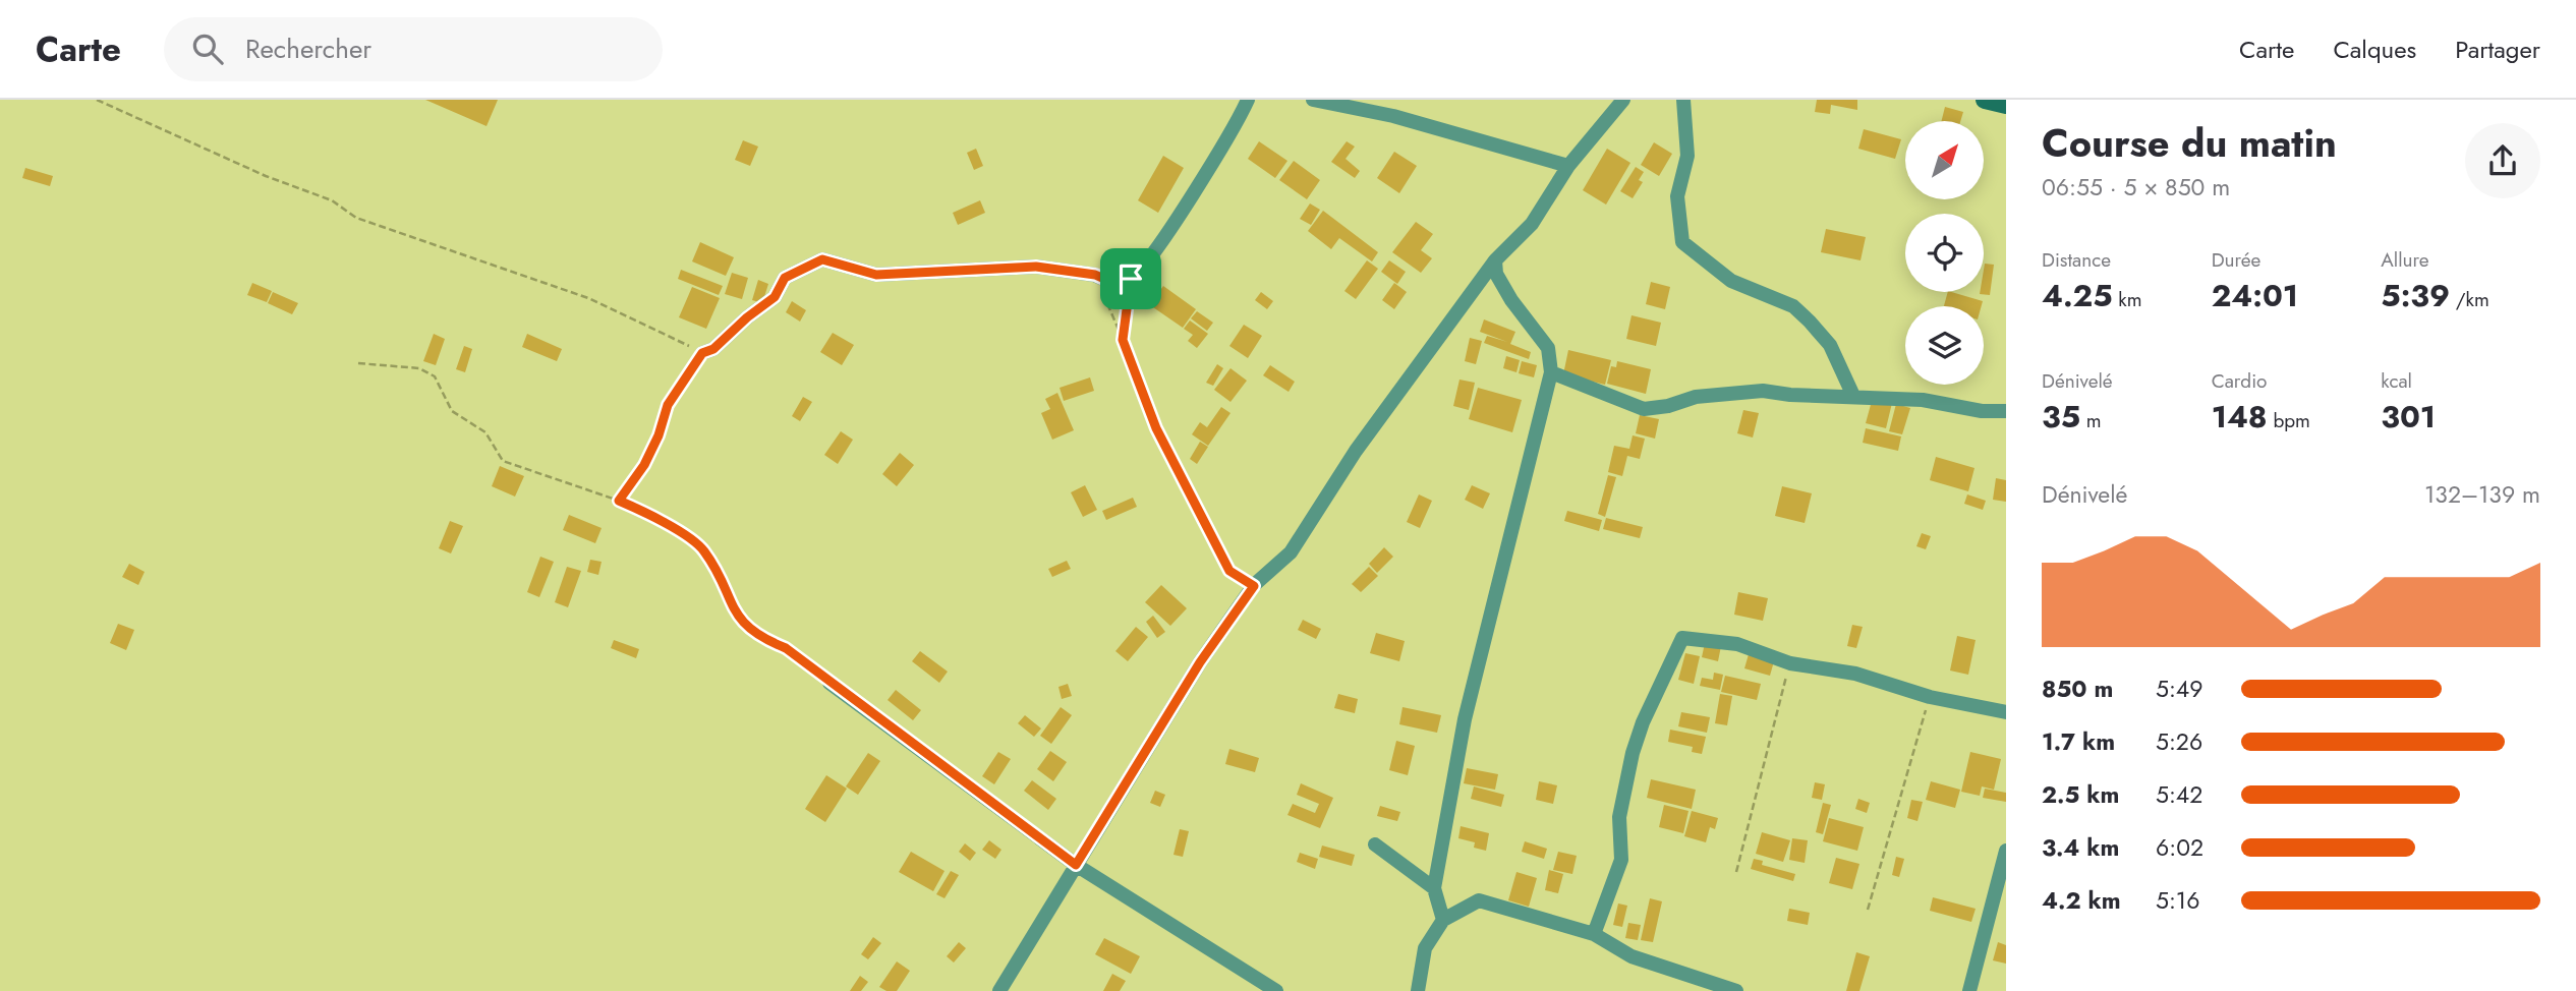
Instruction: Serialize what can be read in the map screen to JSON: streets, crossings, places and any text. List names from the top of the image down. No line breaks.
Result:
{"north":"top right","page":{"header":"Carte","search":"Rechercher","nav":["Carte","Calques","Partager"],"heading":["Course du matin","06:55 · 5 × 850 m"],"stats":[["Distance","4.25 km"],["Durée","24:01"],["Allure","5:39 /km"],["Dénivelé","35 m"],["Cardio","148 bpm"],["kcal","301"]],"chart":["Dénivelé","132–139 m"],"list":[{"name":"850 m","note":"5:49"},{"name":"1.7 km","note":"5:26"},{"name":"2.5 km","note":"5:42"},{"name":"3.4 km","note":"6:02"},{"name":"4.2 km","note":"5:16"}]}}
